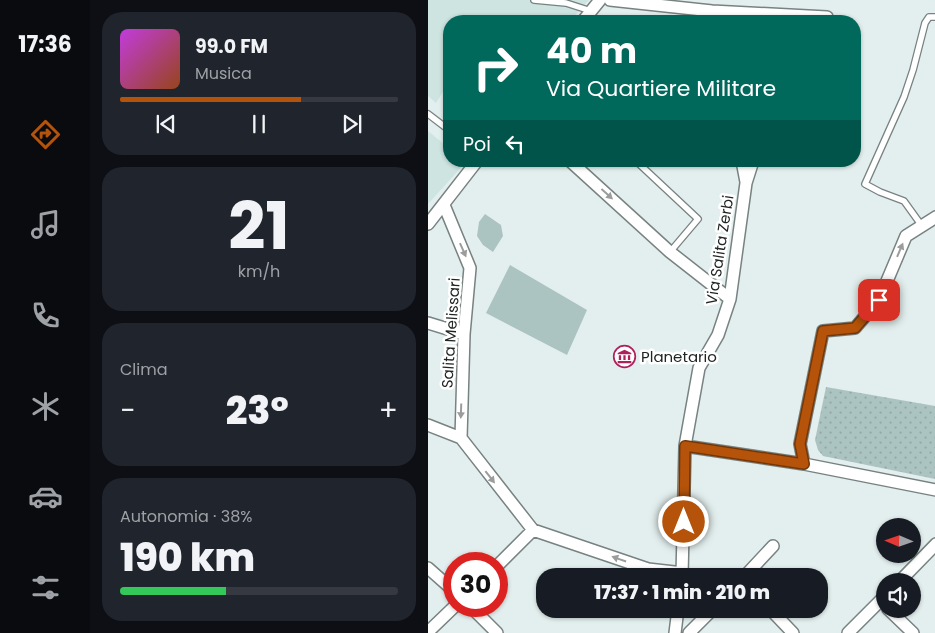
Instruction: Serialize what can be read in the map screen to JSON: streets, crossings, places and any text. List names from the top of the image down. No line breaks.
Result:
{"streets":{"street":["Via Salita Zerbi","Salita Melissari"]},"one_way":["Salita Melissari"],"places":{"museum":["Planetario"]},"north":"left","page":{"tabs":"17:36","turn":["40 m","Via Quartiere Militare"],"song":["99.0 FM","Musica"],"then":"Poi","tile":[["21","km/h"],"Clima",["Autonomia · 38%","190 km"]],"heat":["−","23°","+"],"limit":"30","trip":"17:37 · 1 min · 210 m"}}
